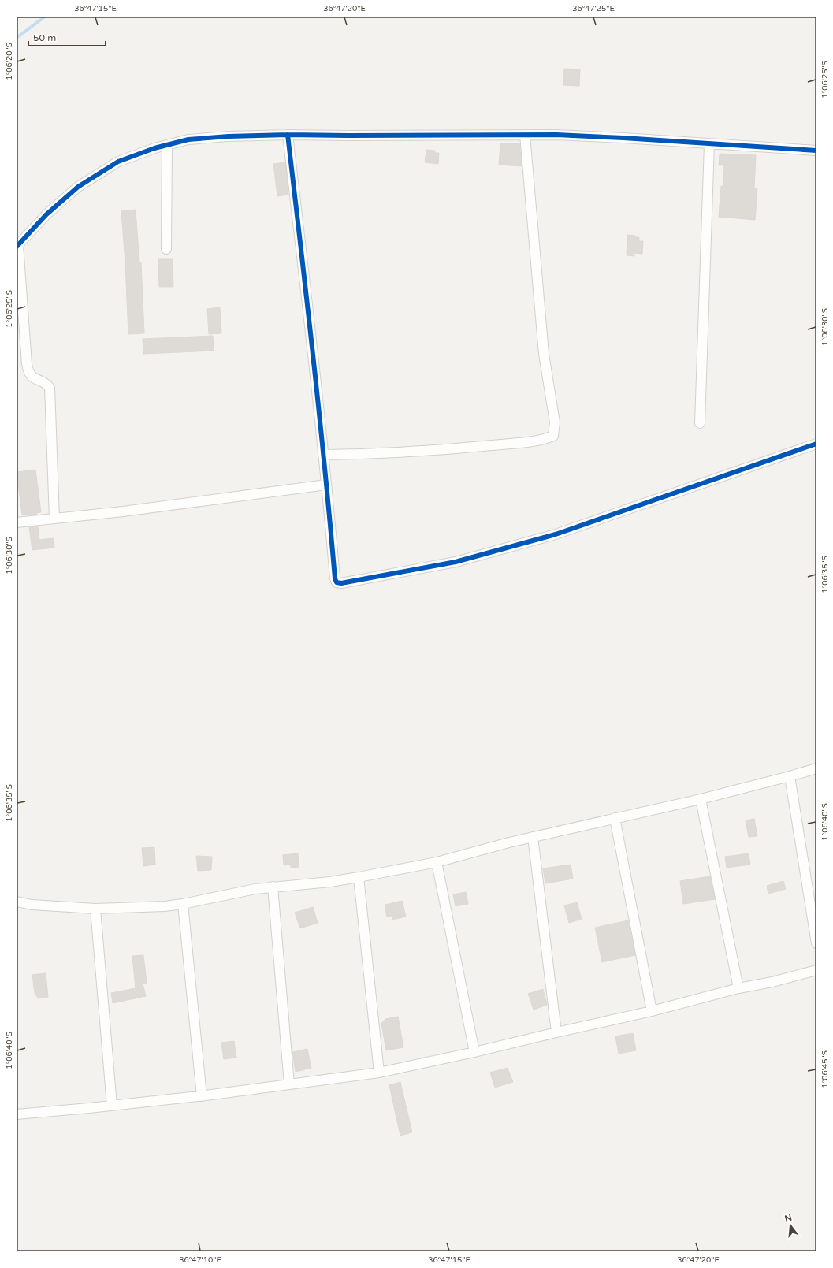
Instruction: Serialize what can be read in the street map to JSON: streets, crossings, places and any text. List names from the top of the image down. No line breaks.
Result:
{"scale_bar":"50 m","north":"top","coordinates":["36°47'15\"E","36°47'20\"E","36°47'25\"E","1°06'20\"S","1°06'25\"S","1°06'30\"S","1°06'35\"S","1°06'40\"S","1°06'45\"S","36°47'10\"E"]}
